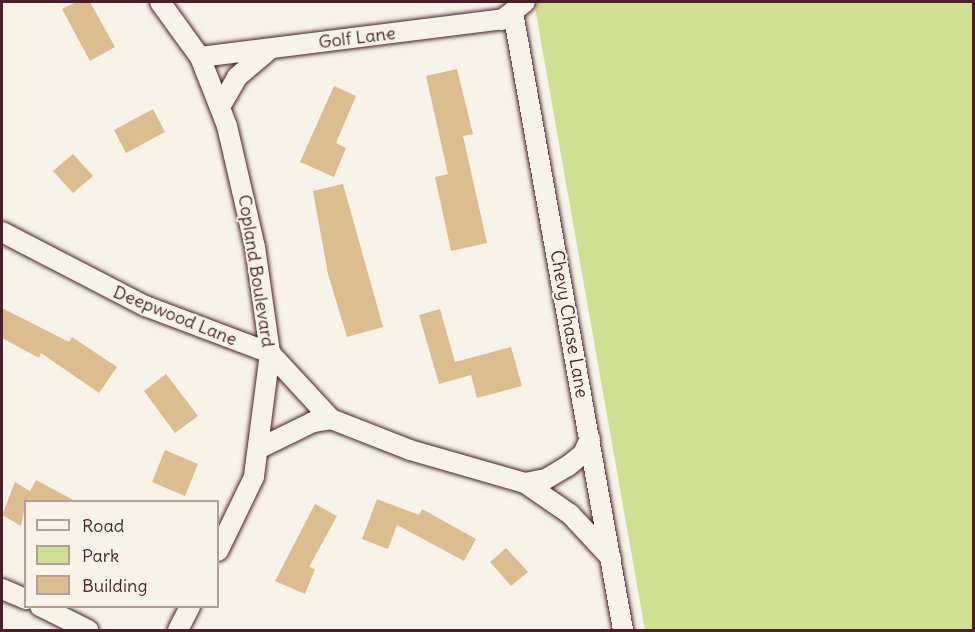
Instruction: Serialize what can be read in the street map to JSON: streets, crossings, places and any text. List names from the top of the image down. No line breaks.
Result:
{"streets":{"street":["Golf Lane","Copland Boulevard","Deepwood Lane","Chevy Chase Lane"]},"crossings":[["Golf Lane","Copland Boulevard"],["Golf Lane","Chevy Chase Lane"],["Copland Boulevard","Deepwood Lane"],["Deepwood Lane","Chevy Chase Lane"]],"legend":["Road","Park","Building"]}
